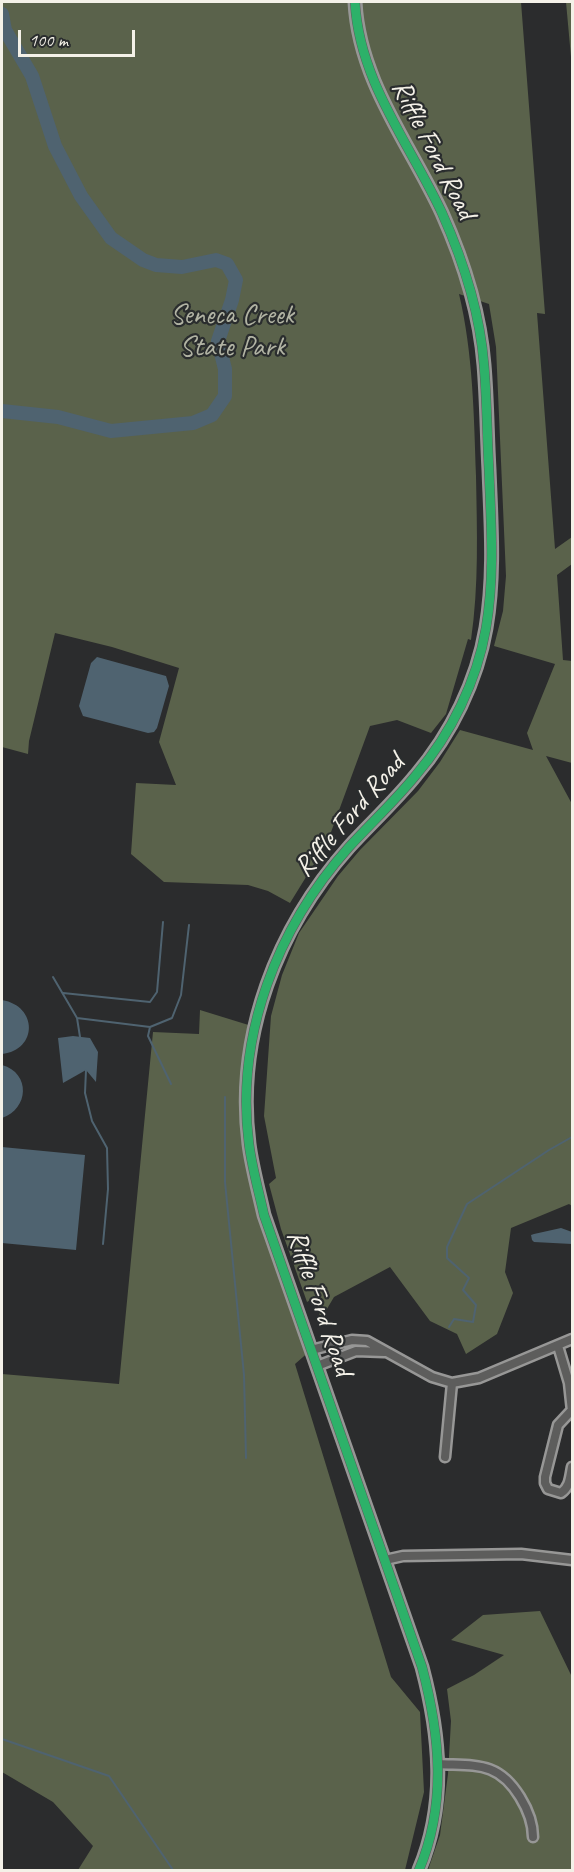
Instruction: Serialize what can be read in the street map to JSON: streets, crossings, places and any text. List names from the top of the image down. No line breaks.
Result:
{"streets":{"street":["Riffle Ford Road"]},"parks":["Seneca Creek State Park"],"scale_bar":"100 m"}
